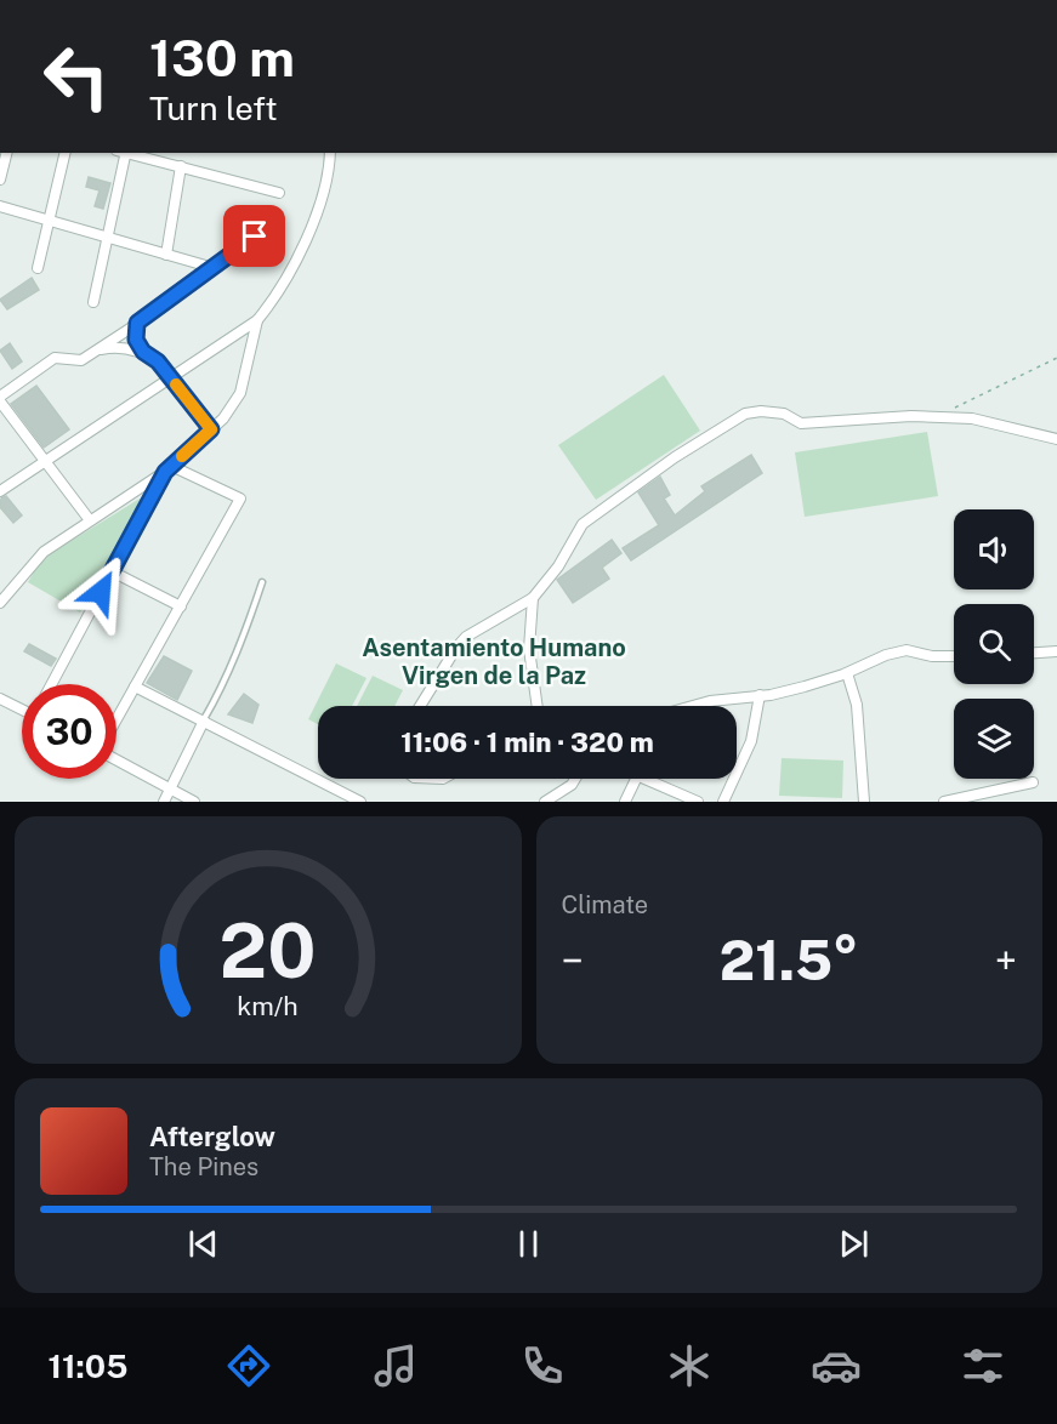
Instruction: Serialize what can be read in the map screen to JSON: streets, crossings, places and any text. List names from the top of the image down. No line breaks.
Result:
{"districts":["Asentamiento Humano Virgen de la Paz"],"page":{"turn":["130 m","Turn left"],"limit":"30","trip":"11:06 · 1 min · 320 m","tile":"Climate","heat":["−","21.5°","+"],"song":["Afterglow","The Pines"],"tabs":"11:05","gauge":["20","km/h"]}}
